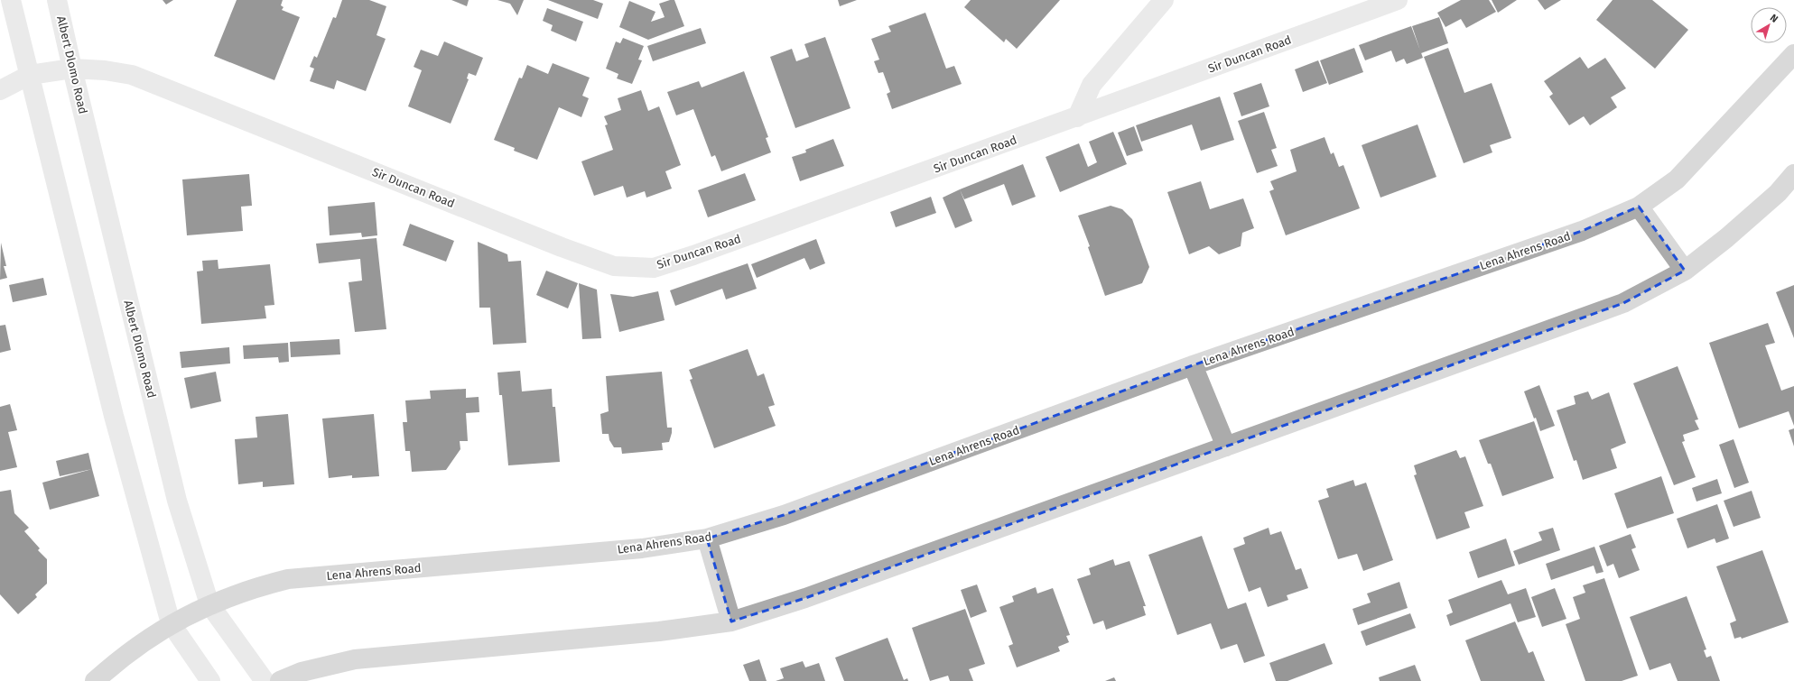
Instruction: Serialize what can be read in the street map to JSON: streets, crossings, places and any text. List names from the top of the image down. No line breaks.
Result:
{"streets":{"main road":["Lena Ahrens Road"],"street":["Sir Duncan Road","Albert Dlomo Road"]},"crossings":[["Sir Duncan Road","Albert Dlomo Road"],["Albert Dlomo Road","Lena Ahrens Road"]],"north":"top right"}
